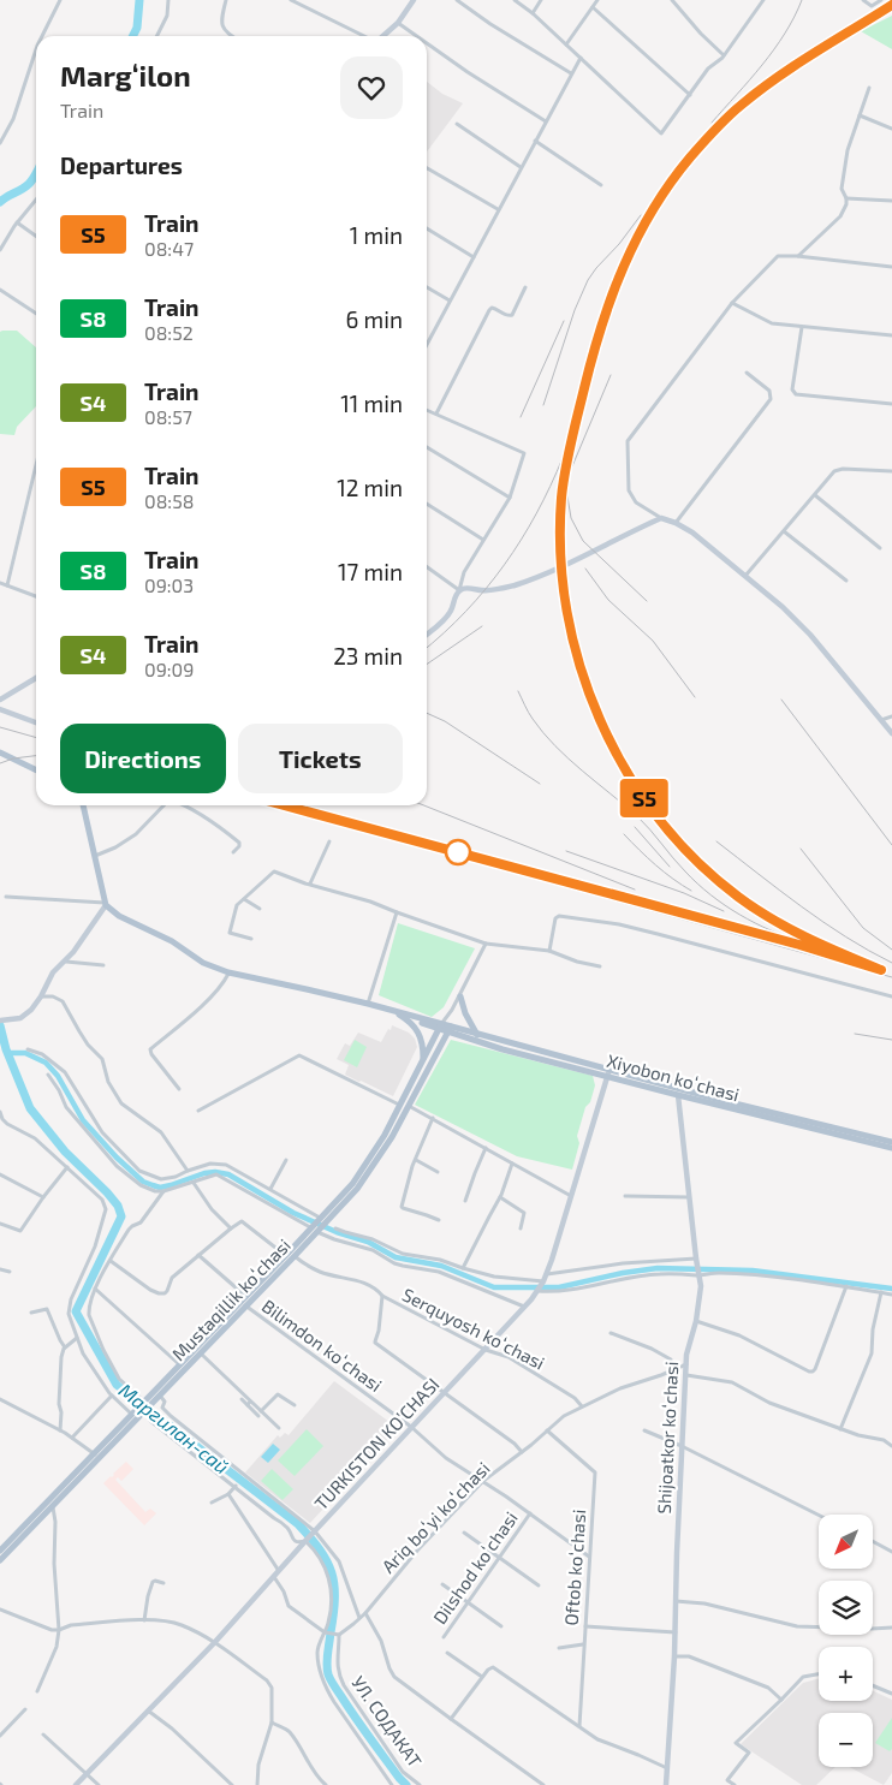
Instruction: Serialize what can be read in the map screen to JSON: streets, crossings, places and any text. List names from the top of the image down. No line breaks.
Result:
{"streets":{"main road":["Xiyobon koʻchasi","Mustaqillik koʻchasi"],"street":["Serquyosh koʻchasi","Bilimdon koʻchasi","Shijoatkor koʻchasi","TURKISTON KO’CHASI","Ariq boʻyi koʻchasi","Dilshod koʻchasi","Oftob koʻchasi","УЛ. СОДАКАТ"]},"crossings":[["Xiyobon koʻchasi","Mustaqillik koʻchasi"],["Xiyobon koʻchasi","Shijoatkor koʻchasi"],["Xiyobon koʻchasi","TURKISTON KO’CHASI"],["Mustaqillik koʻchasi","Serquyosh koʻchasi"],["Mustaqillik koʻchasi","Bilimdon koʻchasi"],["Serquyosh koʻchasi","TURKISTON KO’CHASI"],["Serquyosh koʻchasi","Ariq boʻyi koʻchasi"],["Bilimdon koʻchasi","TURKISTON KO’CHASI"],["Bilimdon koʻchasi","Ariq boʻyi koʻchasi"],["Bilimdon koʻchasi","Dilshod koʻchasi"],["Bilimdon koʻchasi","Oftob koʻchasi"],["Shijoatkor koʻchasi","Ariq boʻyi koʻchasi"],["Ariq boʻyi koʻchasi","Oftob koʻchasi"],["Ariq boʻyi koʻchasi","УЛ. СОДАКАТ"]],"water":["Маргилан-сай"],"north":"bottom left","page":{"on_map":"S5","heading":[["Margʻilon","Train"],"Departures"],"list":[{"mark":"S5","name":"Train","note":"08:47","value":"1 min"},{"mark":"S8","name":"Train","note":"08:52","value":"6 min"},{"mark":"S4","name":"Train","note":"08:57","value":"11 min"},{"mark":"S5","name":"Train","note":"08:58","value":"12 min"},{"mark":"S8","name":"Train","note":"09:03","value":"17 min"},{"mark":"S4","name":"Train","note":"09:09","value":"23 min"}],"buttons":["Directions","Tickets"],"map_buttons":["+","−"]}}
